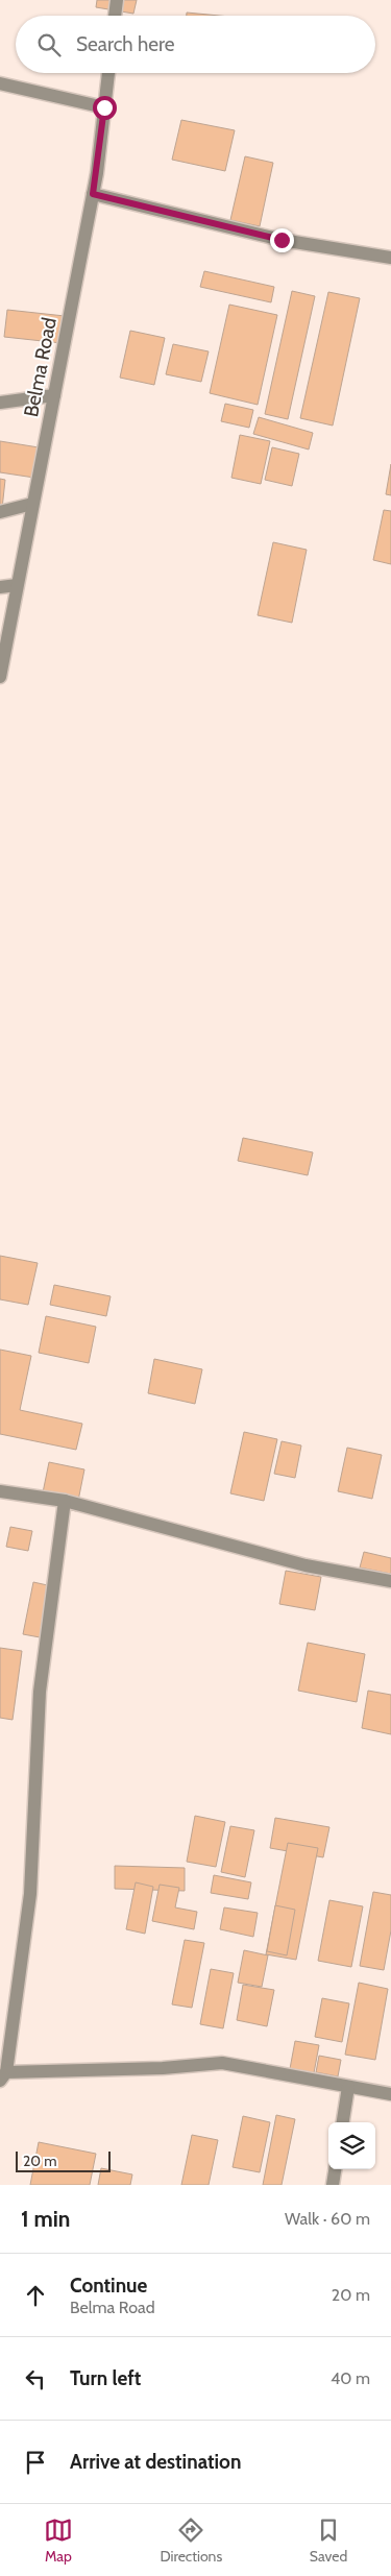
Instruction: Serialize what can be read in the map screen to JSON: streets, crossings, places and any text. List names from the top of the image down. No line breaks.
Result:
{"streets":{"street":["Belma Road"]},"scale_bar":"20 m","page":{"search":"Search here","scale":"20 m","heading":["1 min","Walk · 60 m"],"list":[["Continue","Belma Road","20 m"],["Turn left","40 m"],"Arrive at destination"],"nav":["Map","Directions","Saved"]}}
